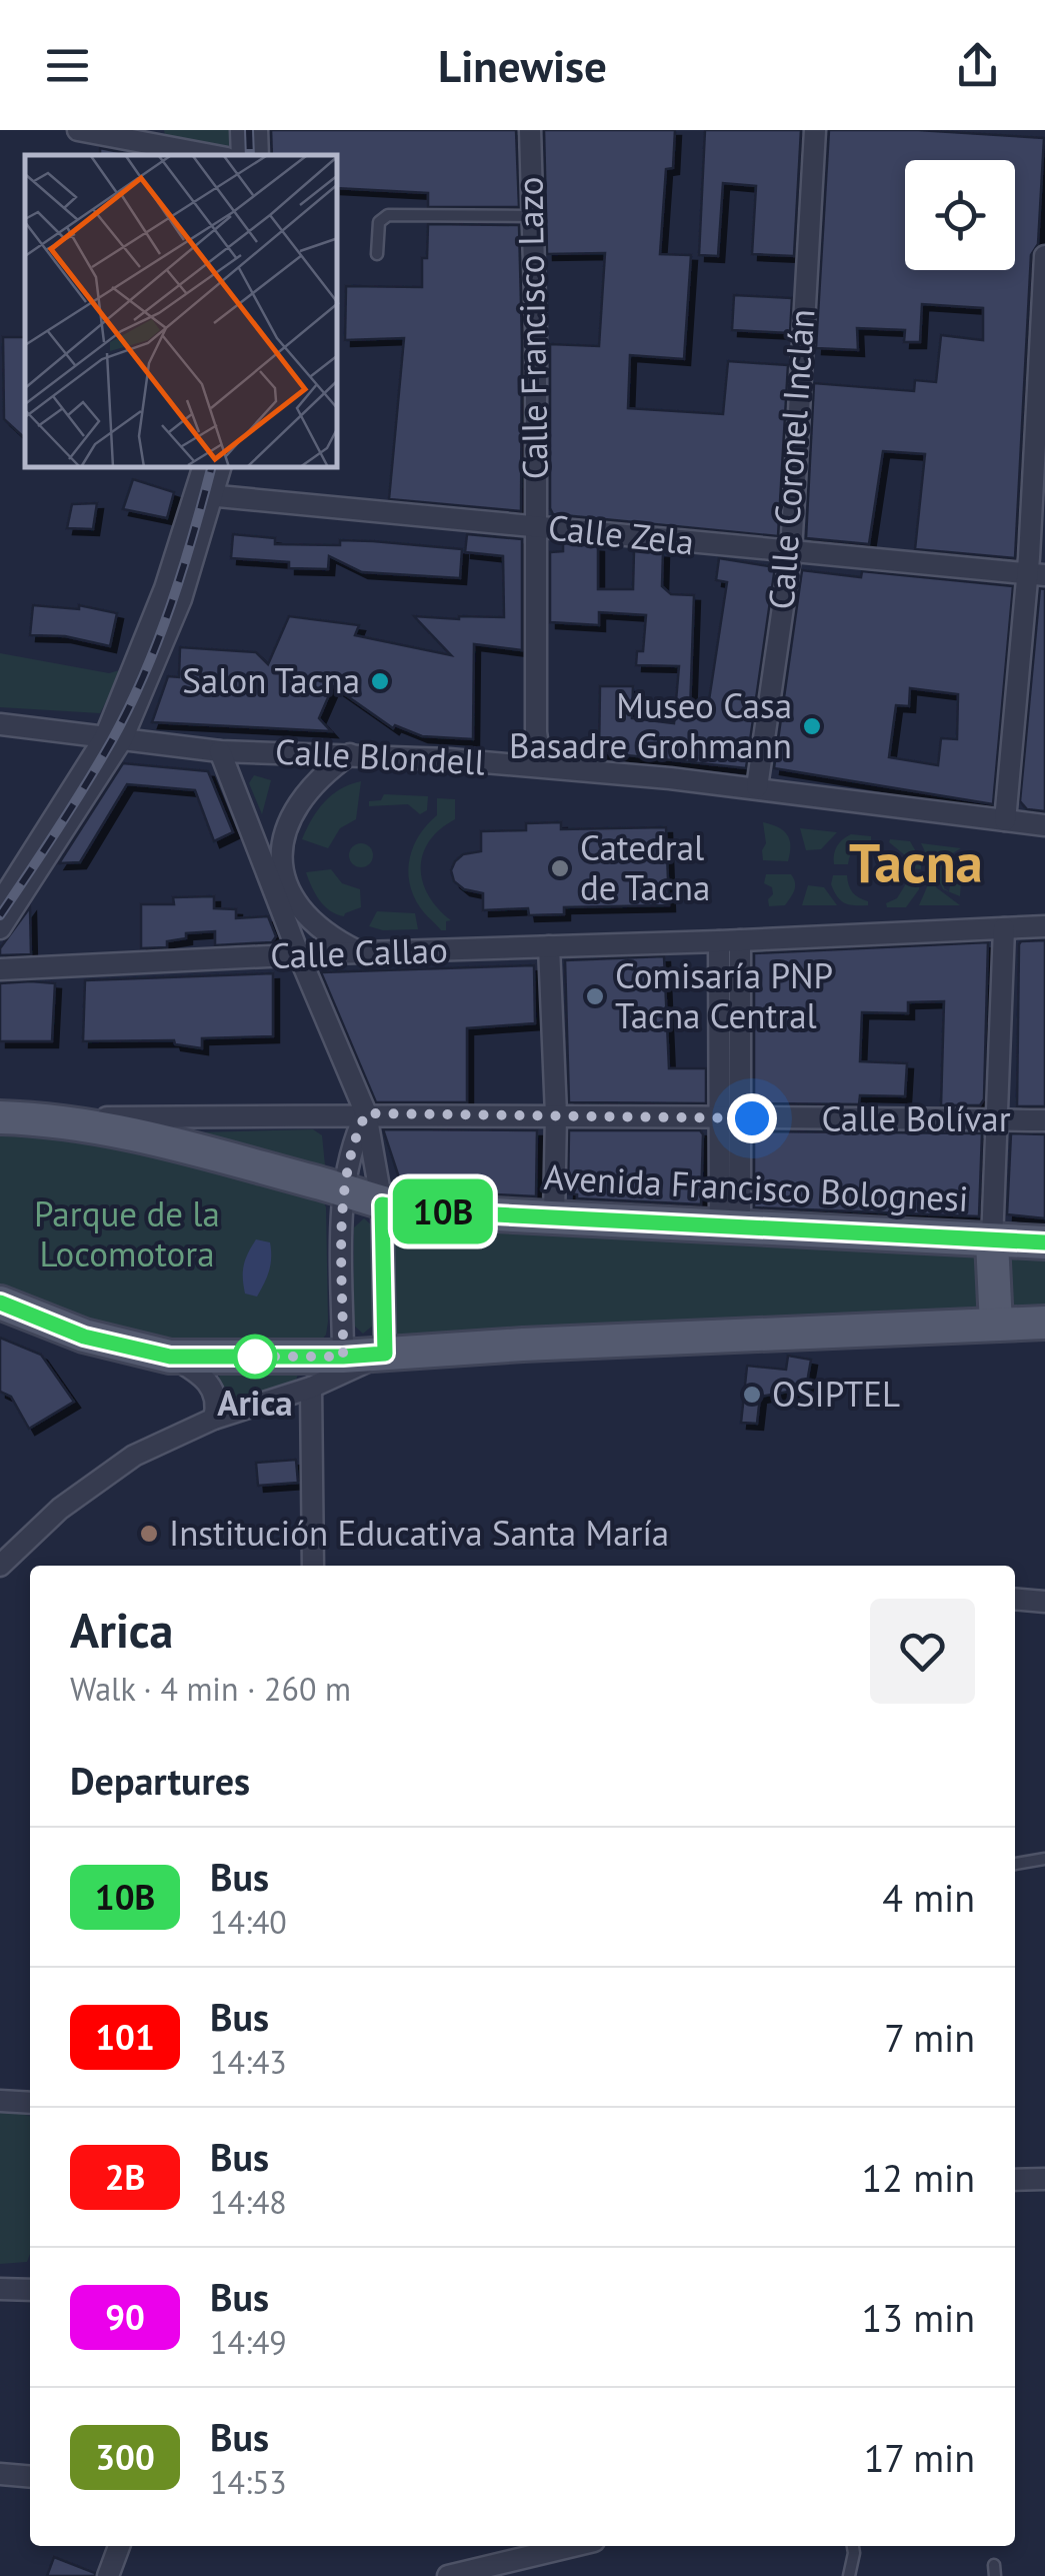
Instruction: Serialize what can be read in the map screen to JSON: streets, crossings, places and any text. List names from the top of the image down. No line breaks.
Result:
{"streets":{"main road":["Avenida Francisco Bolognesi"],"street":["Calle Francisco Lazo","Calle Coronel Inclán","Calle Zela","Calle Blondell","Calle Callao","Calle Bolívar"]},"crossings":[["Calle Francisco Lazo","Calle Zela"],["Calle Francisco Lazo","Calle Blondell"],["Calle Coronel Inclán","Calle Zela"],["Calle Coronel Inclán","Calle Blondell"],["Calle Bolívar","Avenida Francisco Bolognesi"]],"districts":["Tacna"],"parks":["Parque de la Locomotora"],"places":["Salon Tacna","Museo Casa Basadre Grohmann","Catedral de Tacna","Comisaría PNP Tacna Central","Arica","OSIPTEL","Institución Educativa Santa María"],"lines":["bus line 10B"],"page":{"header":"Linewise","on_map":"10B","heading":[["Arica","Walk · 4 min · 260 m"],"Departures"],"list":[{"mark":"10B","name":"Bus","note":"14:40","value":"4 min"},{"mark":"101","name":"Bus","note":"14:43","value":"7 min"},{"mark":"2B","name":"Bus","note":"14:48","value":"12 min"},{"mark":"90","name":"Bus","note":"14:49","value":"13 min"},{"mark":"300","name":"Bus","note":"14:53","value":"17 min"}]}}
